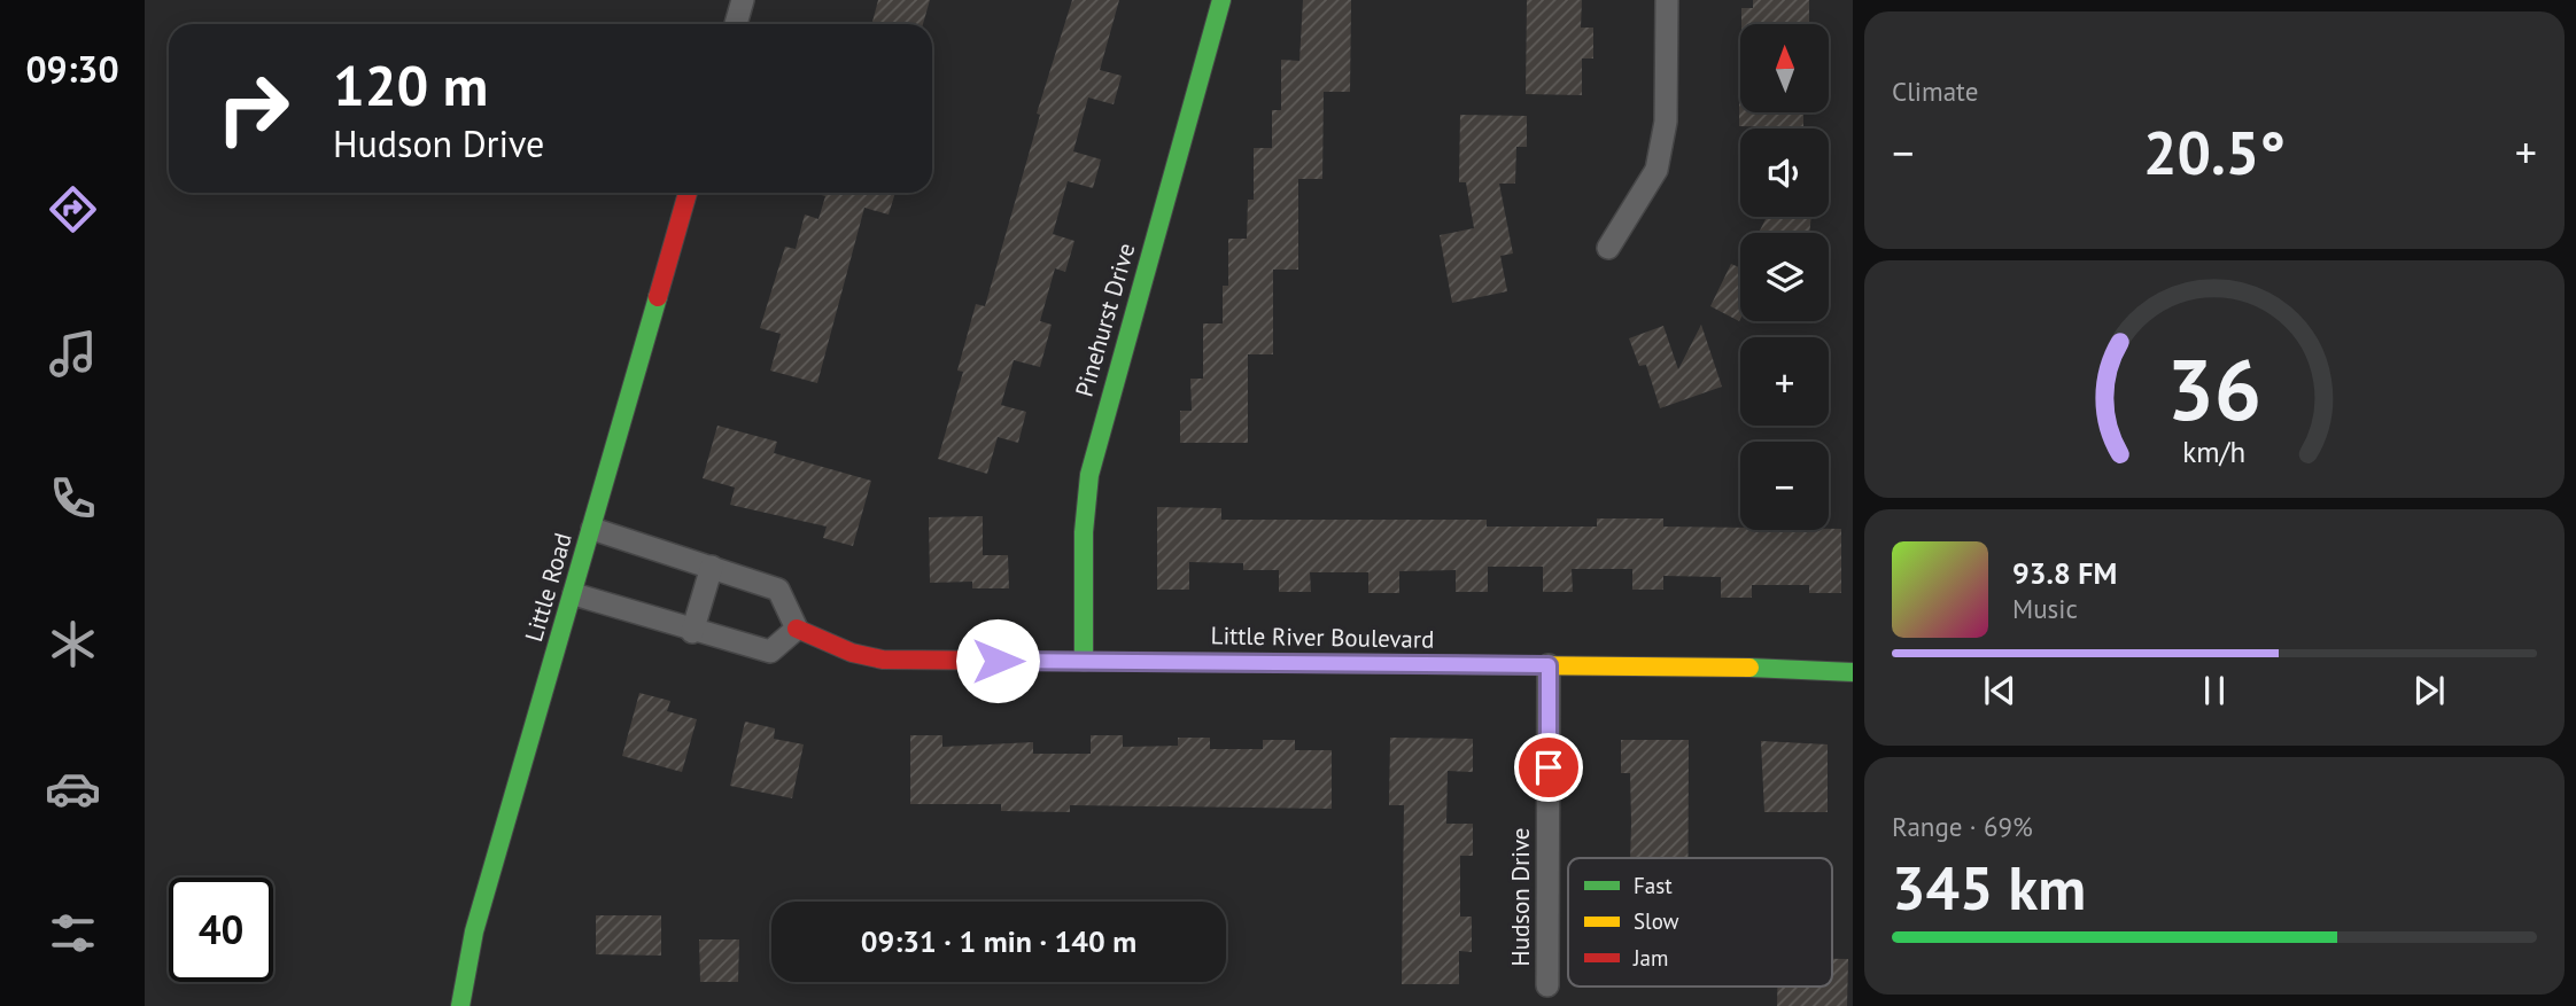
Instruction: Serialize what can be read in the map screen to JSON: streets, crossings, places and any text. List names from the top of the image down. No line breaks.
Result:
{"streets":{"street":["Pinehurst Drive","Little Road","Little River Boulevard","Hudson Drive"]},"crossings":[["Pinehurst Drive","Little River Boulevard"],["Little River Boulevard","Hudson Drive"]],"legend":["Fast","Slow","Jam"],"north":"top","page":{"tabs":"09:30","tile":["Climate",["Range · 69%","345 km"]],"map_buttons":["+","−"],"turn":["120 m","Hudson Drive"],"heat":["−","20.5°","+"],"song":["93.8 FM","Music"],"limit":"40","trip":"09:31 · 1 min · 140 m","gauge":["36","km/h"]}}
